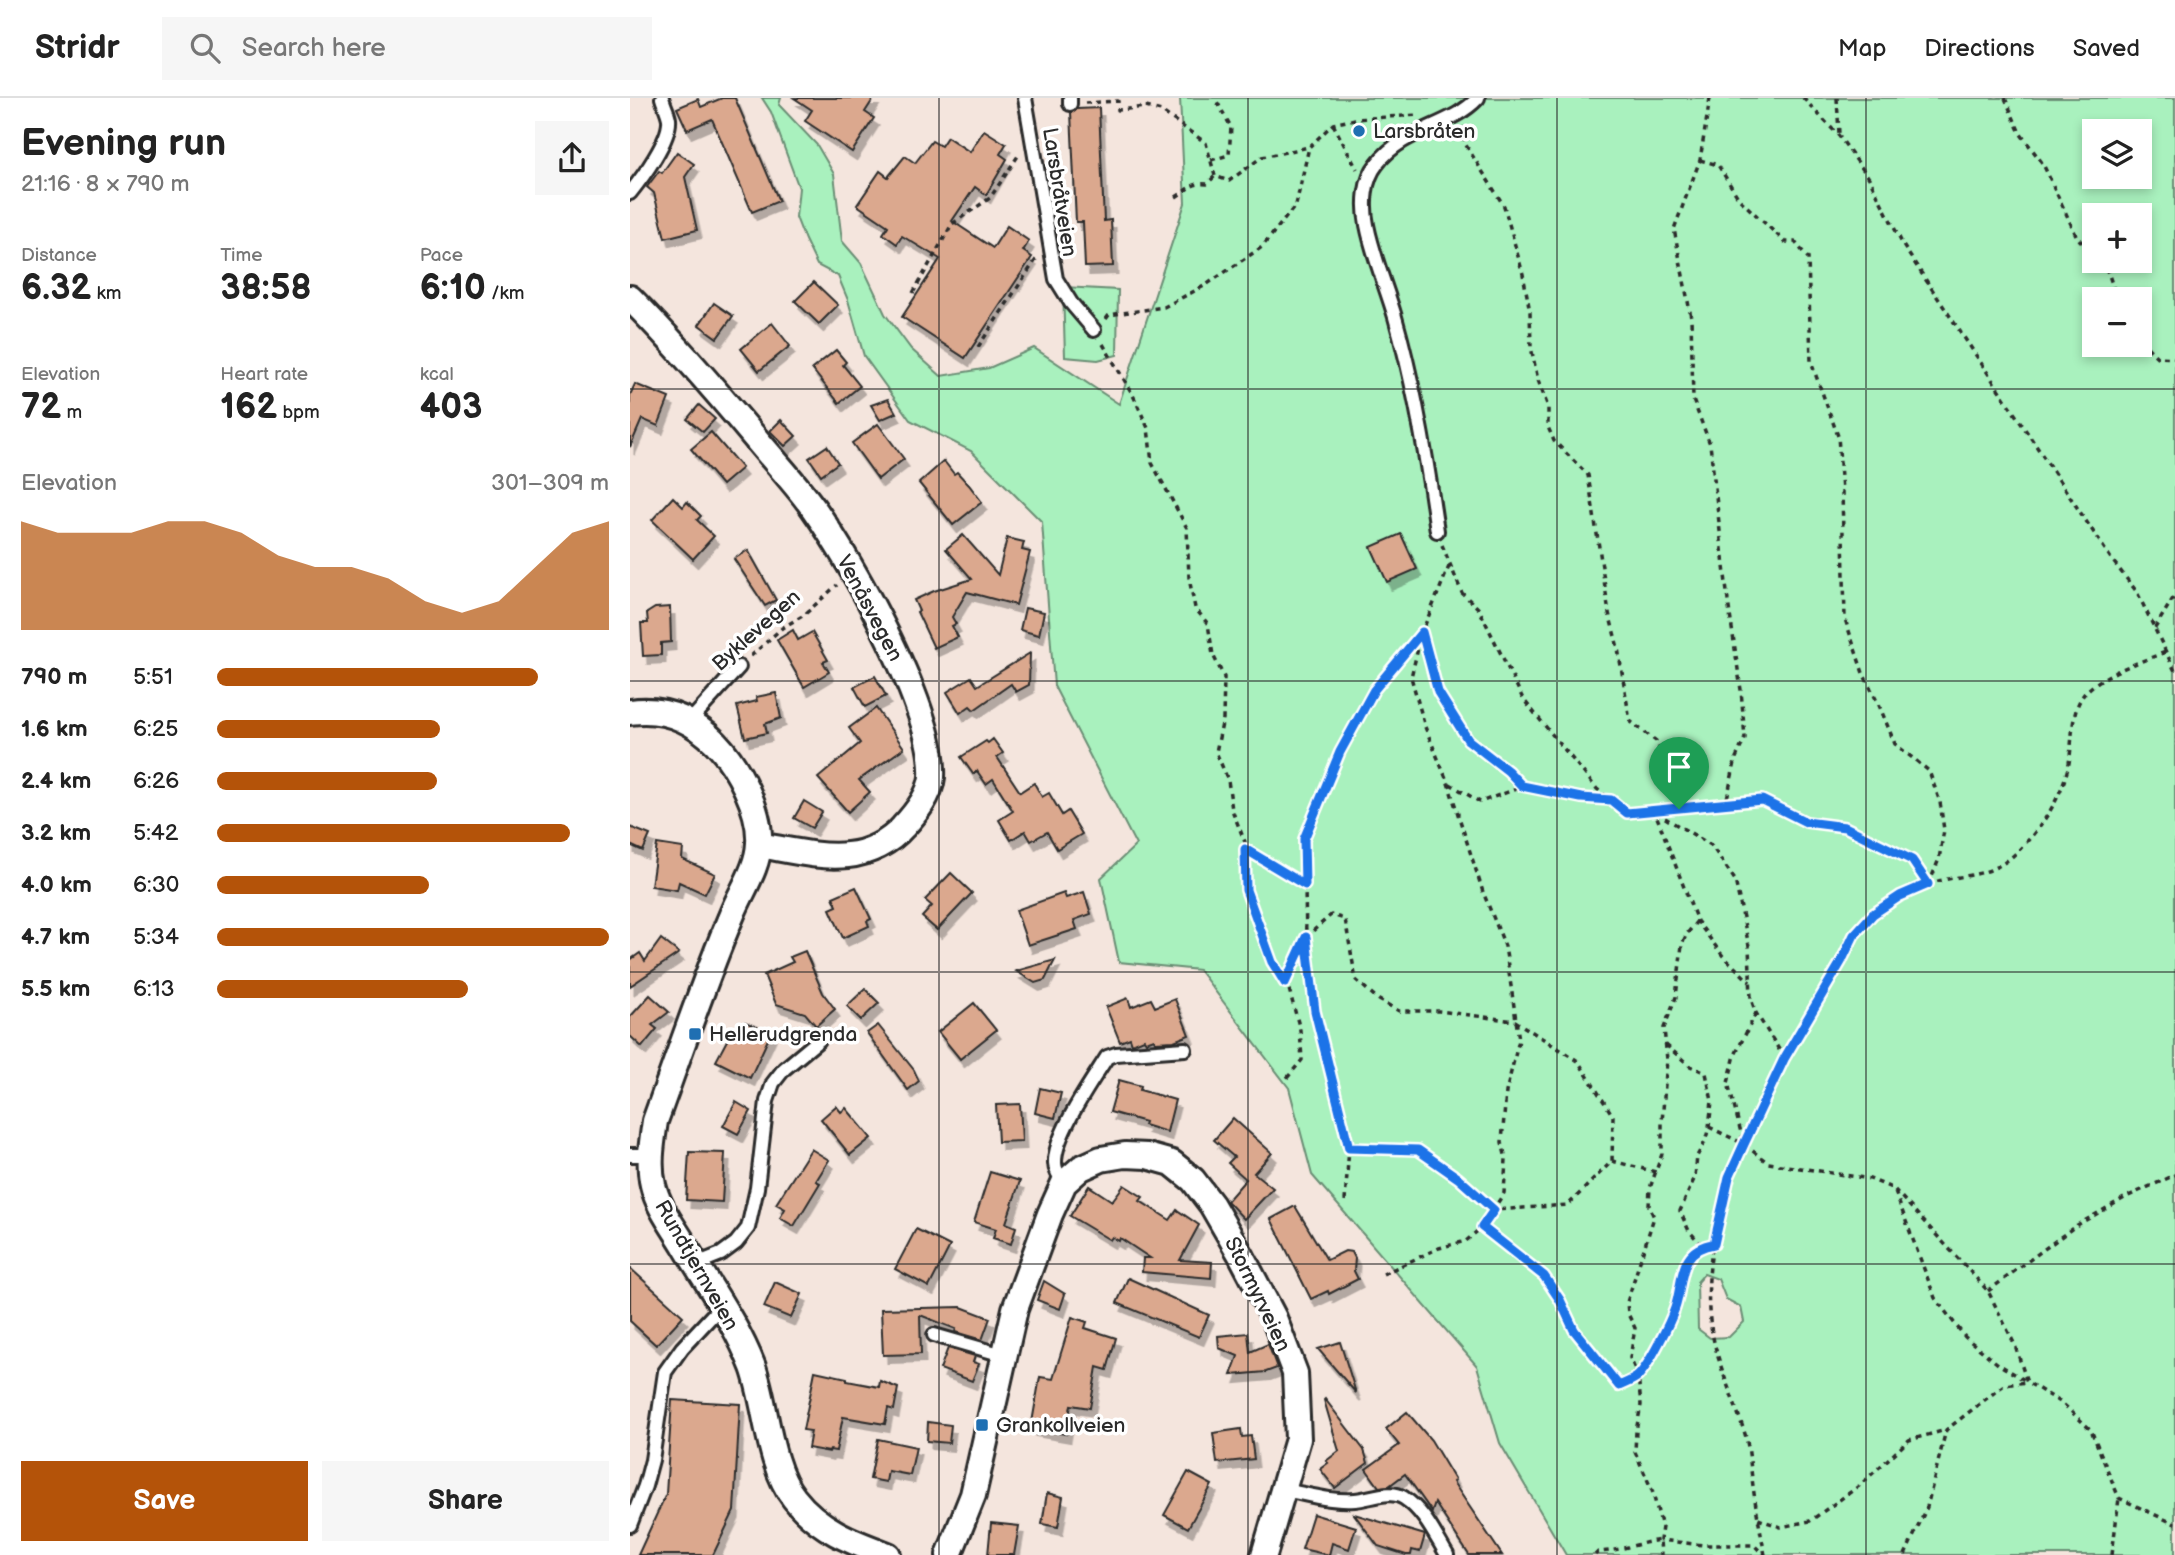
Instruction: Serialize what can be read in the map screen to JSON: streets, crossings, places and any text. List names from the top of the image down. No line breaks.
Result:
{"streets":{"street":["Venåsvegen","Rundtjernveien","Stormyrveien"],"lane":["Larsbråtveien","Byklevegen"]},"crossings":[["Venåsvegen","Byklevegen"],["Venåsvegen","Rundtjernveien"],["Byklevegen","Rundtjernveien"]],"places":{"other":["Larsbråten"],"transit":["Hellerudgrenda","Grankollveien"]},"page":{"header":"Stridr","search":"Search here","nav":["Map","Directions","Saved"],"heading":["Evening run","21:16 · 8 × 790 m"],"map_buttons":["+","−"],"stats":[["Distance","6.32 km"],["Time","38:58"],["Pace","6:10 /km"],["Elevation","72 m"],["Heart rate","162 bpm"],["kcal","403"]],"chart":["Elevation","301–309 m"],"list":[{"name":"790 m","note":"5:51"},{"name":"1.6 km","note":"6:25"},{"name":"2.4 km","note":"6:26"},{"name":"3.2 km","note":"5:42"},{"name":"4.0 km","note":"6:30"},{"name":"4.7 km","note":"5:34"},{"name":"5.5 km","note":"6:13"}],"buttons":["Save","Share"]}}
